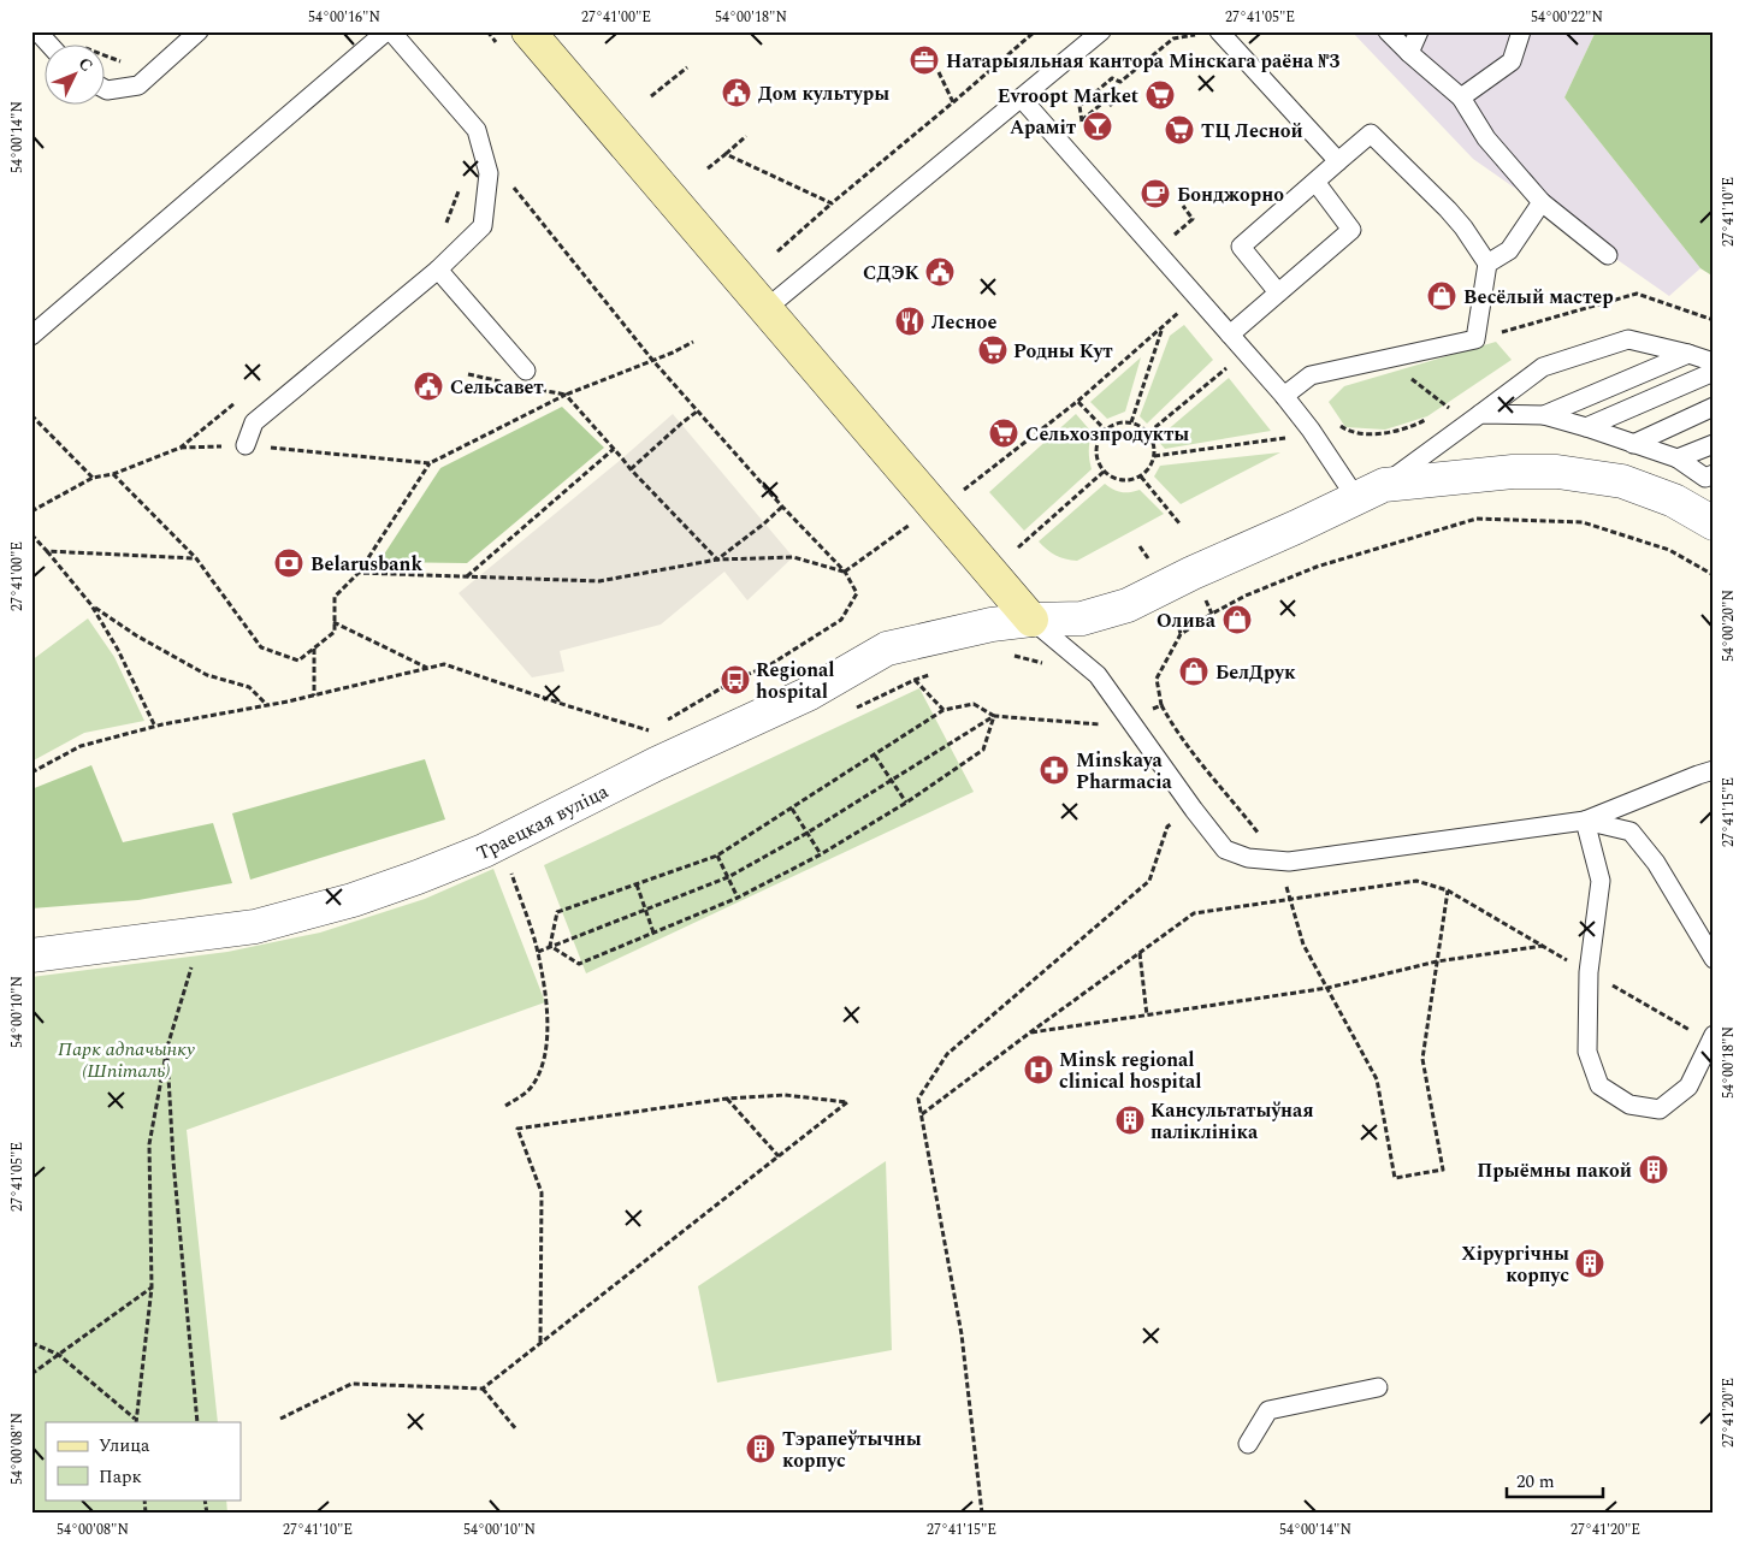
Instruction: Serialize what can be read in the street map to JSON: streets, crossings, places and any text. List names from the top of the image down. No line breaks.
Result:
{"streets":{"street":["Траецкая вуліца"]},"parks":["Парк адпачынку (Шпіталь)"],"places":{"office":["Натарыяльная кантора Мінскага раёна №3"],"public building":["Дом культуры","СДЭК","Сельсавет"],"supermarket":["Evroopt Market","ТЦ Лесной","Родны Кут","Сельхозпродукты"],"bar":["Араміт"],"cafe":["Бонджорно"],"shop":["Весёлый мастер","Олива","БелДрук"],"restaurant":["Лесное"],"bank":["Belarusbank"],"bus stop":["Regional hospital"],"pharmacy":["Minskaya Pharmacia"],"hospital":["Minsk regional clinical hospital"],"building":["Кансультатыўная паліклініка","Прыёмны пакой","Хірургічны корпус","Тэрапеўтычны корпус"]},"legend":["Улица","Парк"],"scale_bar":"20 m","north":"top right","coordinates":["54°00'16\"N","27°41'00\"E","54°00'18\"N","27°41'05\"E","54°00'22\"N","54°00'14\"N","27°41'10\"E","54°00'20\"N","27°41'15\"E","54°00'10\"N","27°41'20\"E","54°00'08\"N"]}
